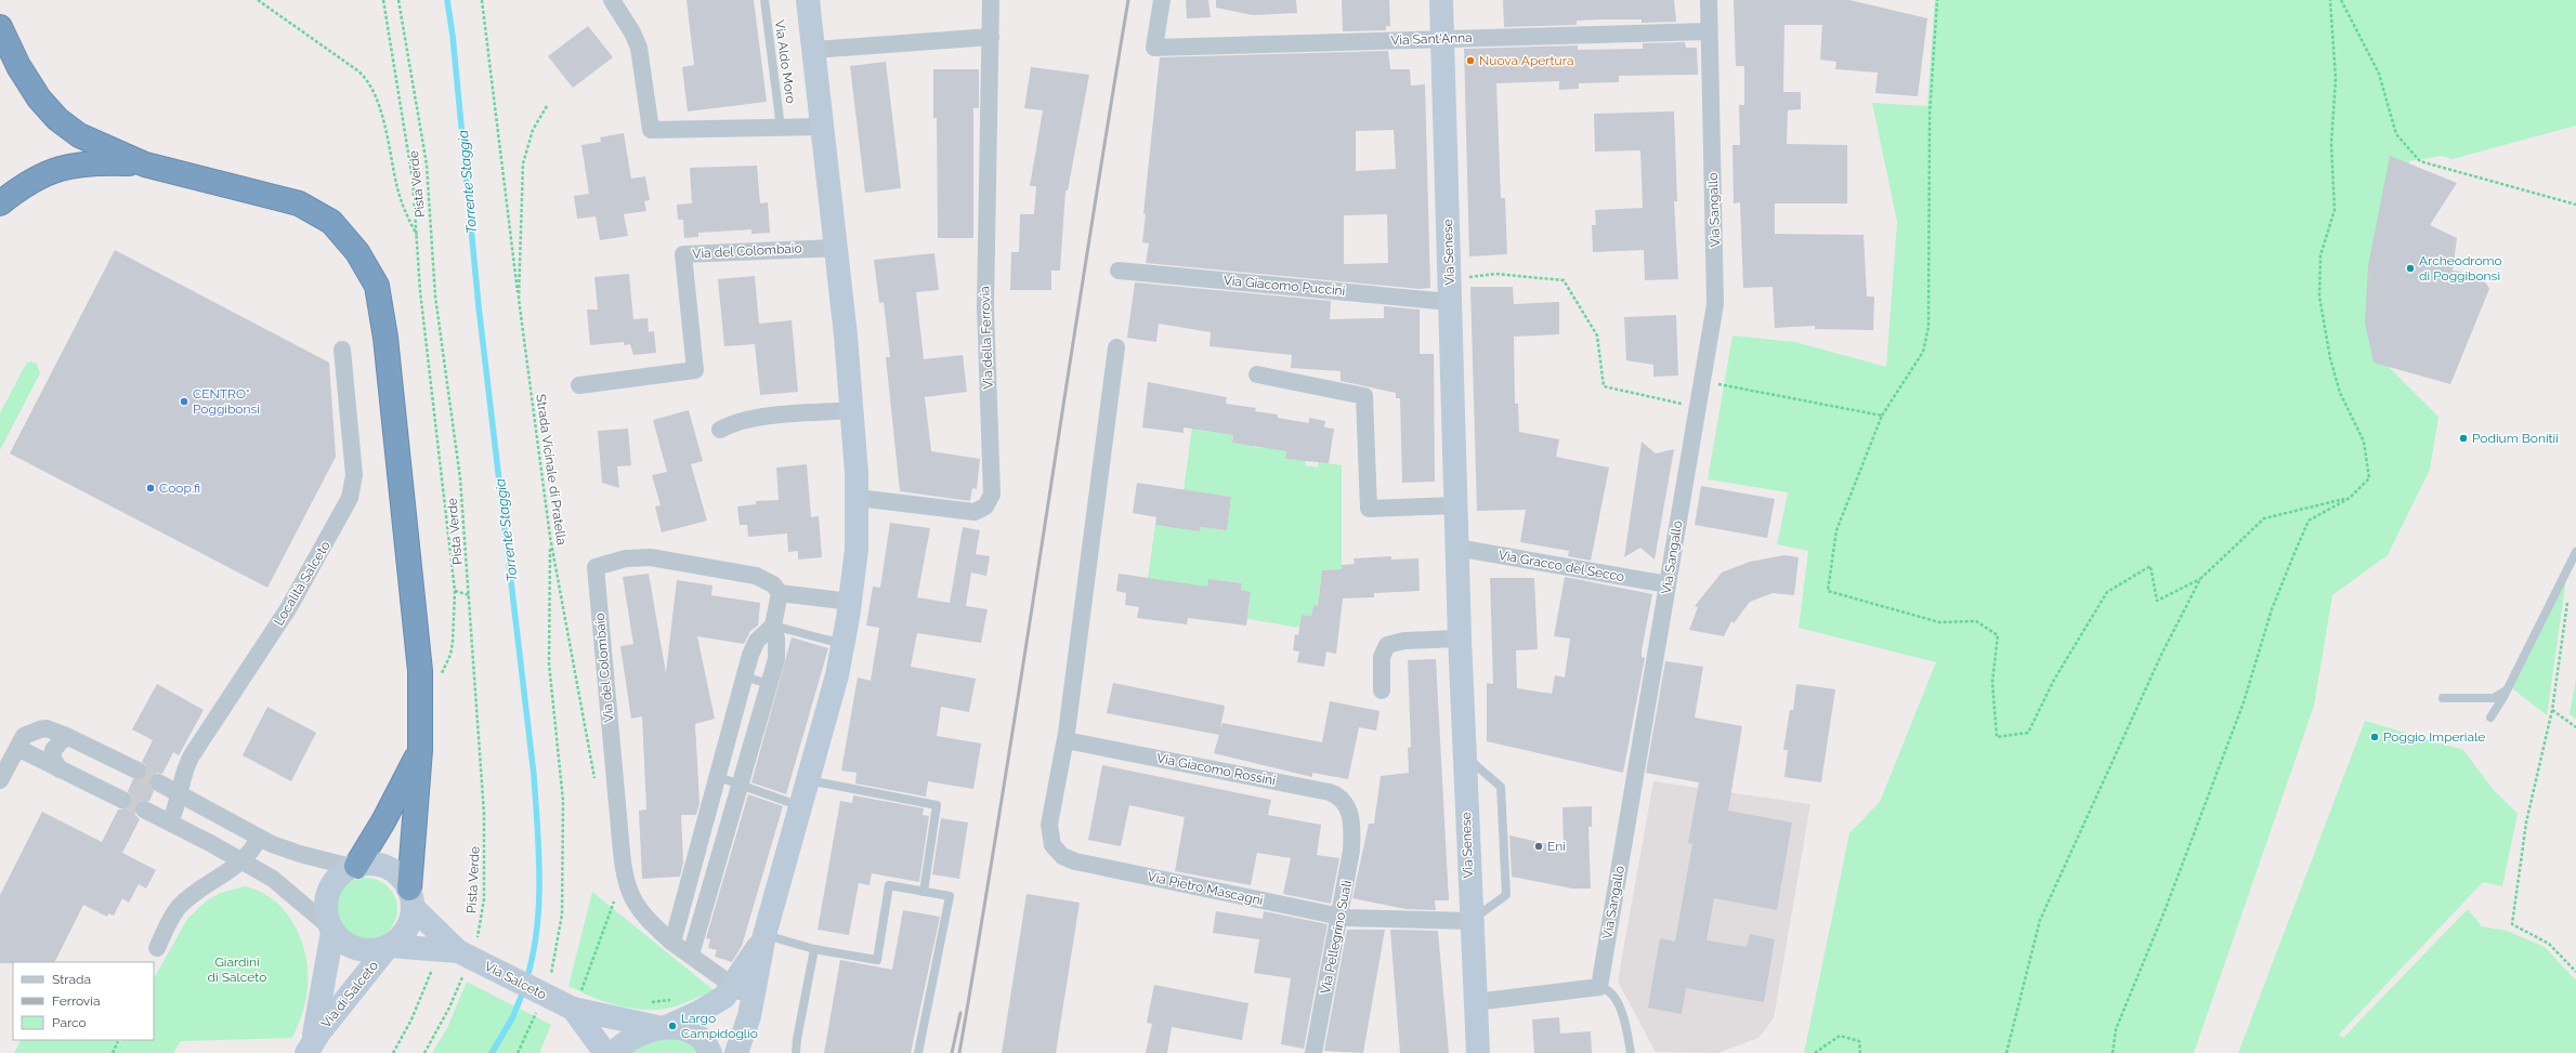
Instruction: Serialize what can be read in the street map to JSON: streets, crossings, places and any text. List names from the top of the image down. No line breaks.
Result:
{"streets":{"main road":["Via Senese","Via Salceto","Via di Salceto"],"street":["Via Sant'Anna","Via Sangallo","Via del Colombaio","Via Giacomo Puccini","Via della Ferrovia","Via Gracco del Secco","Località Salceto","Via Giacomo Rossini","Via Pietro Mascagni","Via Pellegrino Suali"],"lane":["Via Aldo Moro"],"path":["Pista Verde","Strada Vicinale di Pratella"]},"crossings":[["Via Sant'Anna","Via Sangallo"],["Via Sant'Anna","Via Senese"],["Pista Verde","Via Salceto"],["Via Sangallo","Via Gracco del Secco"],["Via Senese","Via Giacomo Puccini"],["Via Senese","Via Gracco del Secco"],["Via Senese","Via Pietro Mascagni"],["Via Giacomo Rossini","Via Pietro Mascagni"],["Via Giacomo Rossini","Via Pellegrino Suali"],["Via Pietro Mascagni","Via Pellegrino Suali"],["Via Salceto","Via di Salceto"]],"water":["Torrente Staggia"],"parks":["Giardini di Salceto"],"places":["Nuova Apertura","Archeodromo di Poggibonsi","CENTRO* Poggibonsi","Podium Bonitii","Coop.fi","Poggio Imperiale","Eni","Largo Campidoglio"],"legend":["Strada","Ferrovia","Parco"]}
